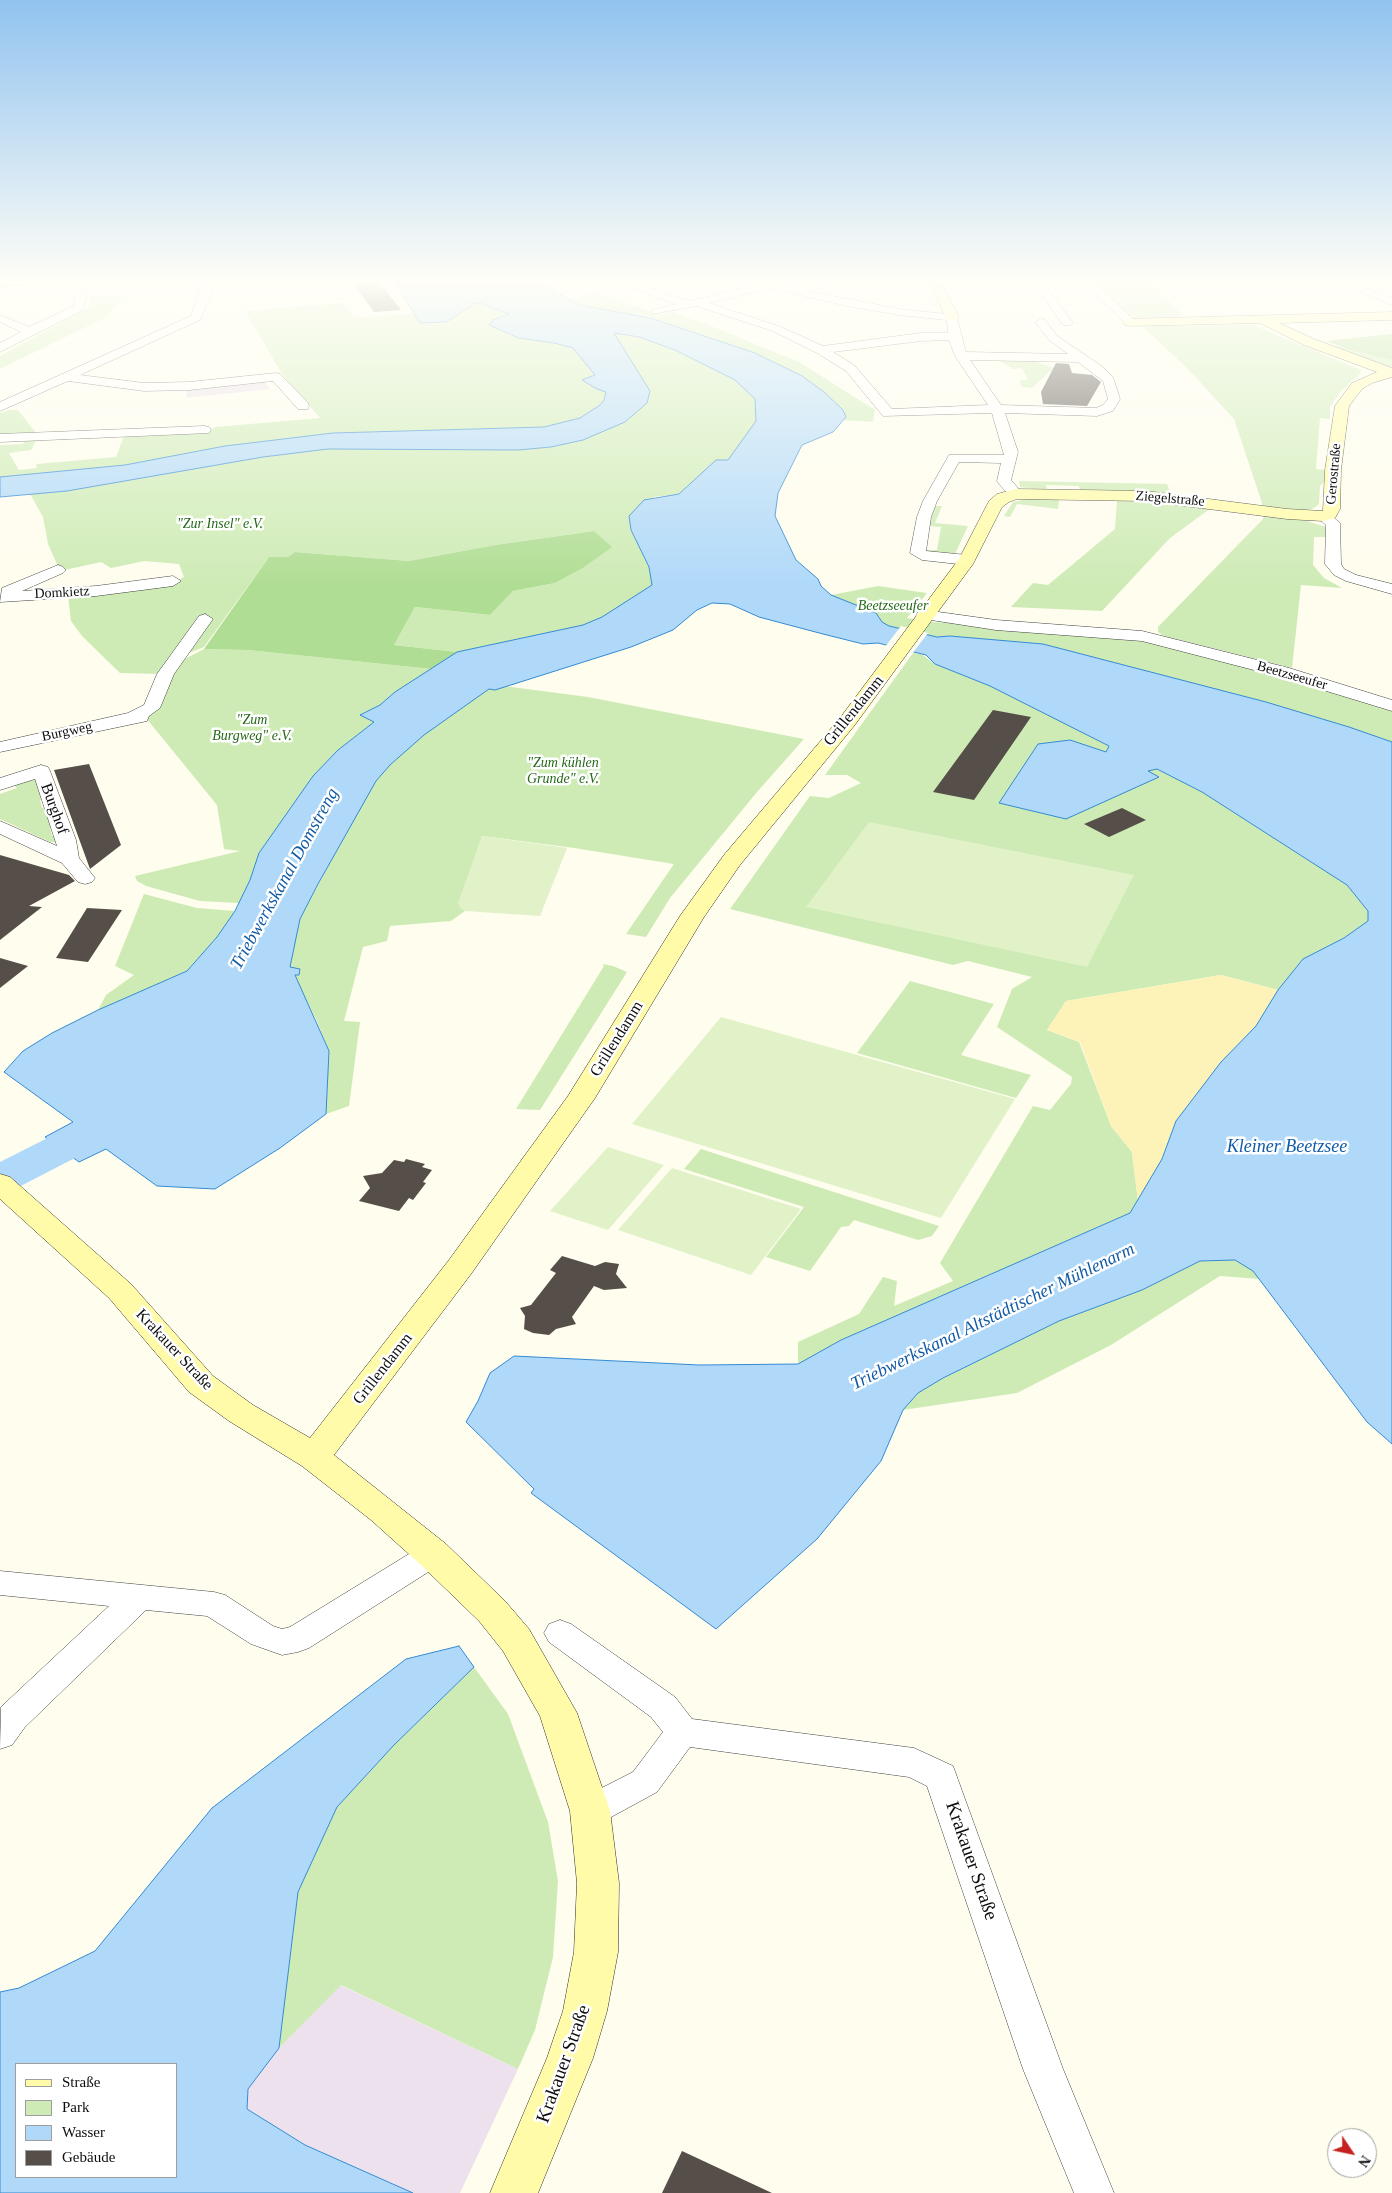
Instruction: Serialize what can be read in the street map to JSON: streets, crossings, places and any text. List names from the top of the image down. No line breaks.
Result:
{"streets":{"main road":["Gerostraße","Ziegelstraße","Grillendamm","Krakauer Straße"],"street":["Domkietz","Beetzseeufer","Burgweg","Burghof"]},"crossings":[["Gerostraße","Ziegelstraße"],["Ziegelstraße","Grillendamm"],["Beetzseeufer","Grillendamm"],["Grillendamm","Krakauer Straße"]],"water":["Triebwerkskanal Domstreng","Kleiner Beetzsee","Triebwerkskanal Altstädtischer Mühlenarm"],"parks":["\"Zur Insel\" e.V.","Beetzseeufer","\"Zum Burgweg\" e.V.","\"Zum kühlen Grunde\" e.V."],"legend":["Straße","Park","Wasser","Gebäude"],"north":"bottom right"}
